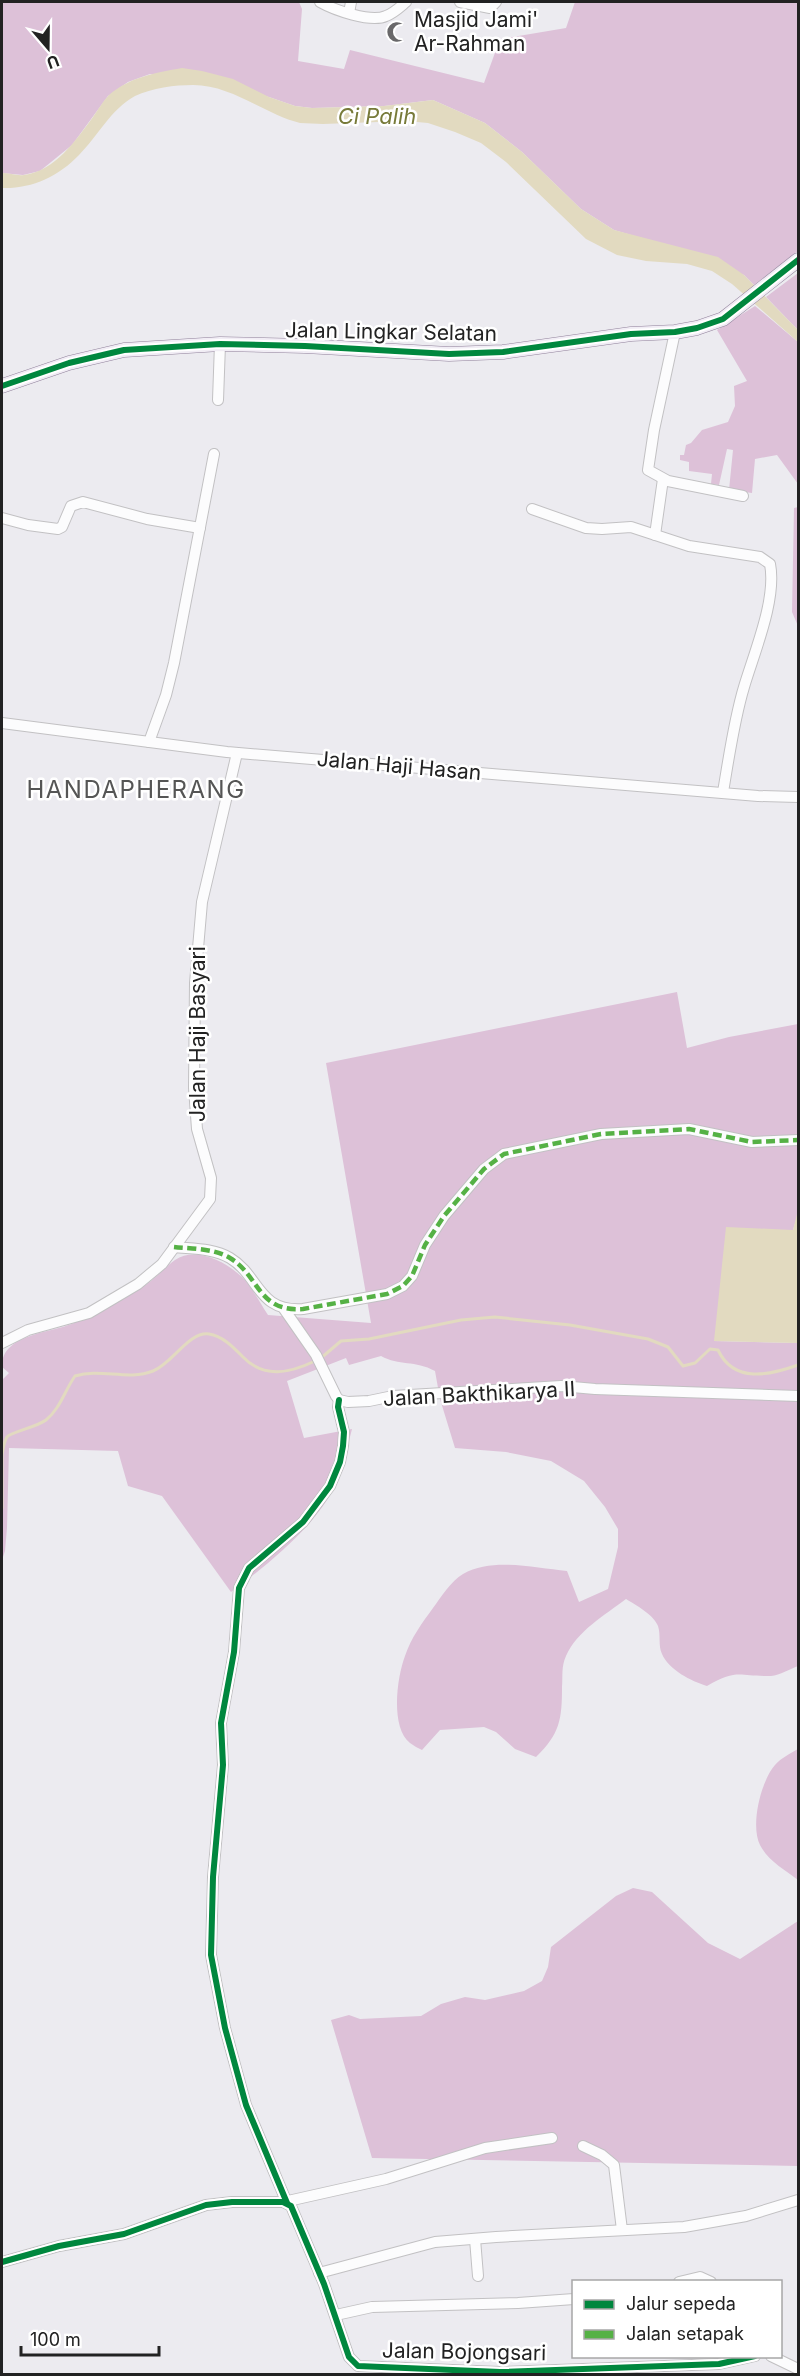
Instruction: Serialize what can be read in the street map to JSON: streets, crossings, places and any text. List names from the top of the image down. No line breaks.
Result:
{"streets":{"street":["Jalan Lingkar Selatan","Jalan Haji Hasan","Jalan Haji Basyari","Jalan Bakthikarya II","Jalan Bojongsari"]},"crossings":[["Jalan Haji Hasan","Jalan Haji Basyari"],["Jalan Bakthikarya II","Jalan Bojongsari"]],"districts":["HANDAPHERANG"],"water":["Ci Palih"],"places":{"mosque":["Masjid Jami' Ar-Rahman"]},"legend":["Jalur sepeda","Jalan setapak"],"scale_bar":"100 m","north":"bottom"}
